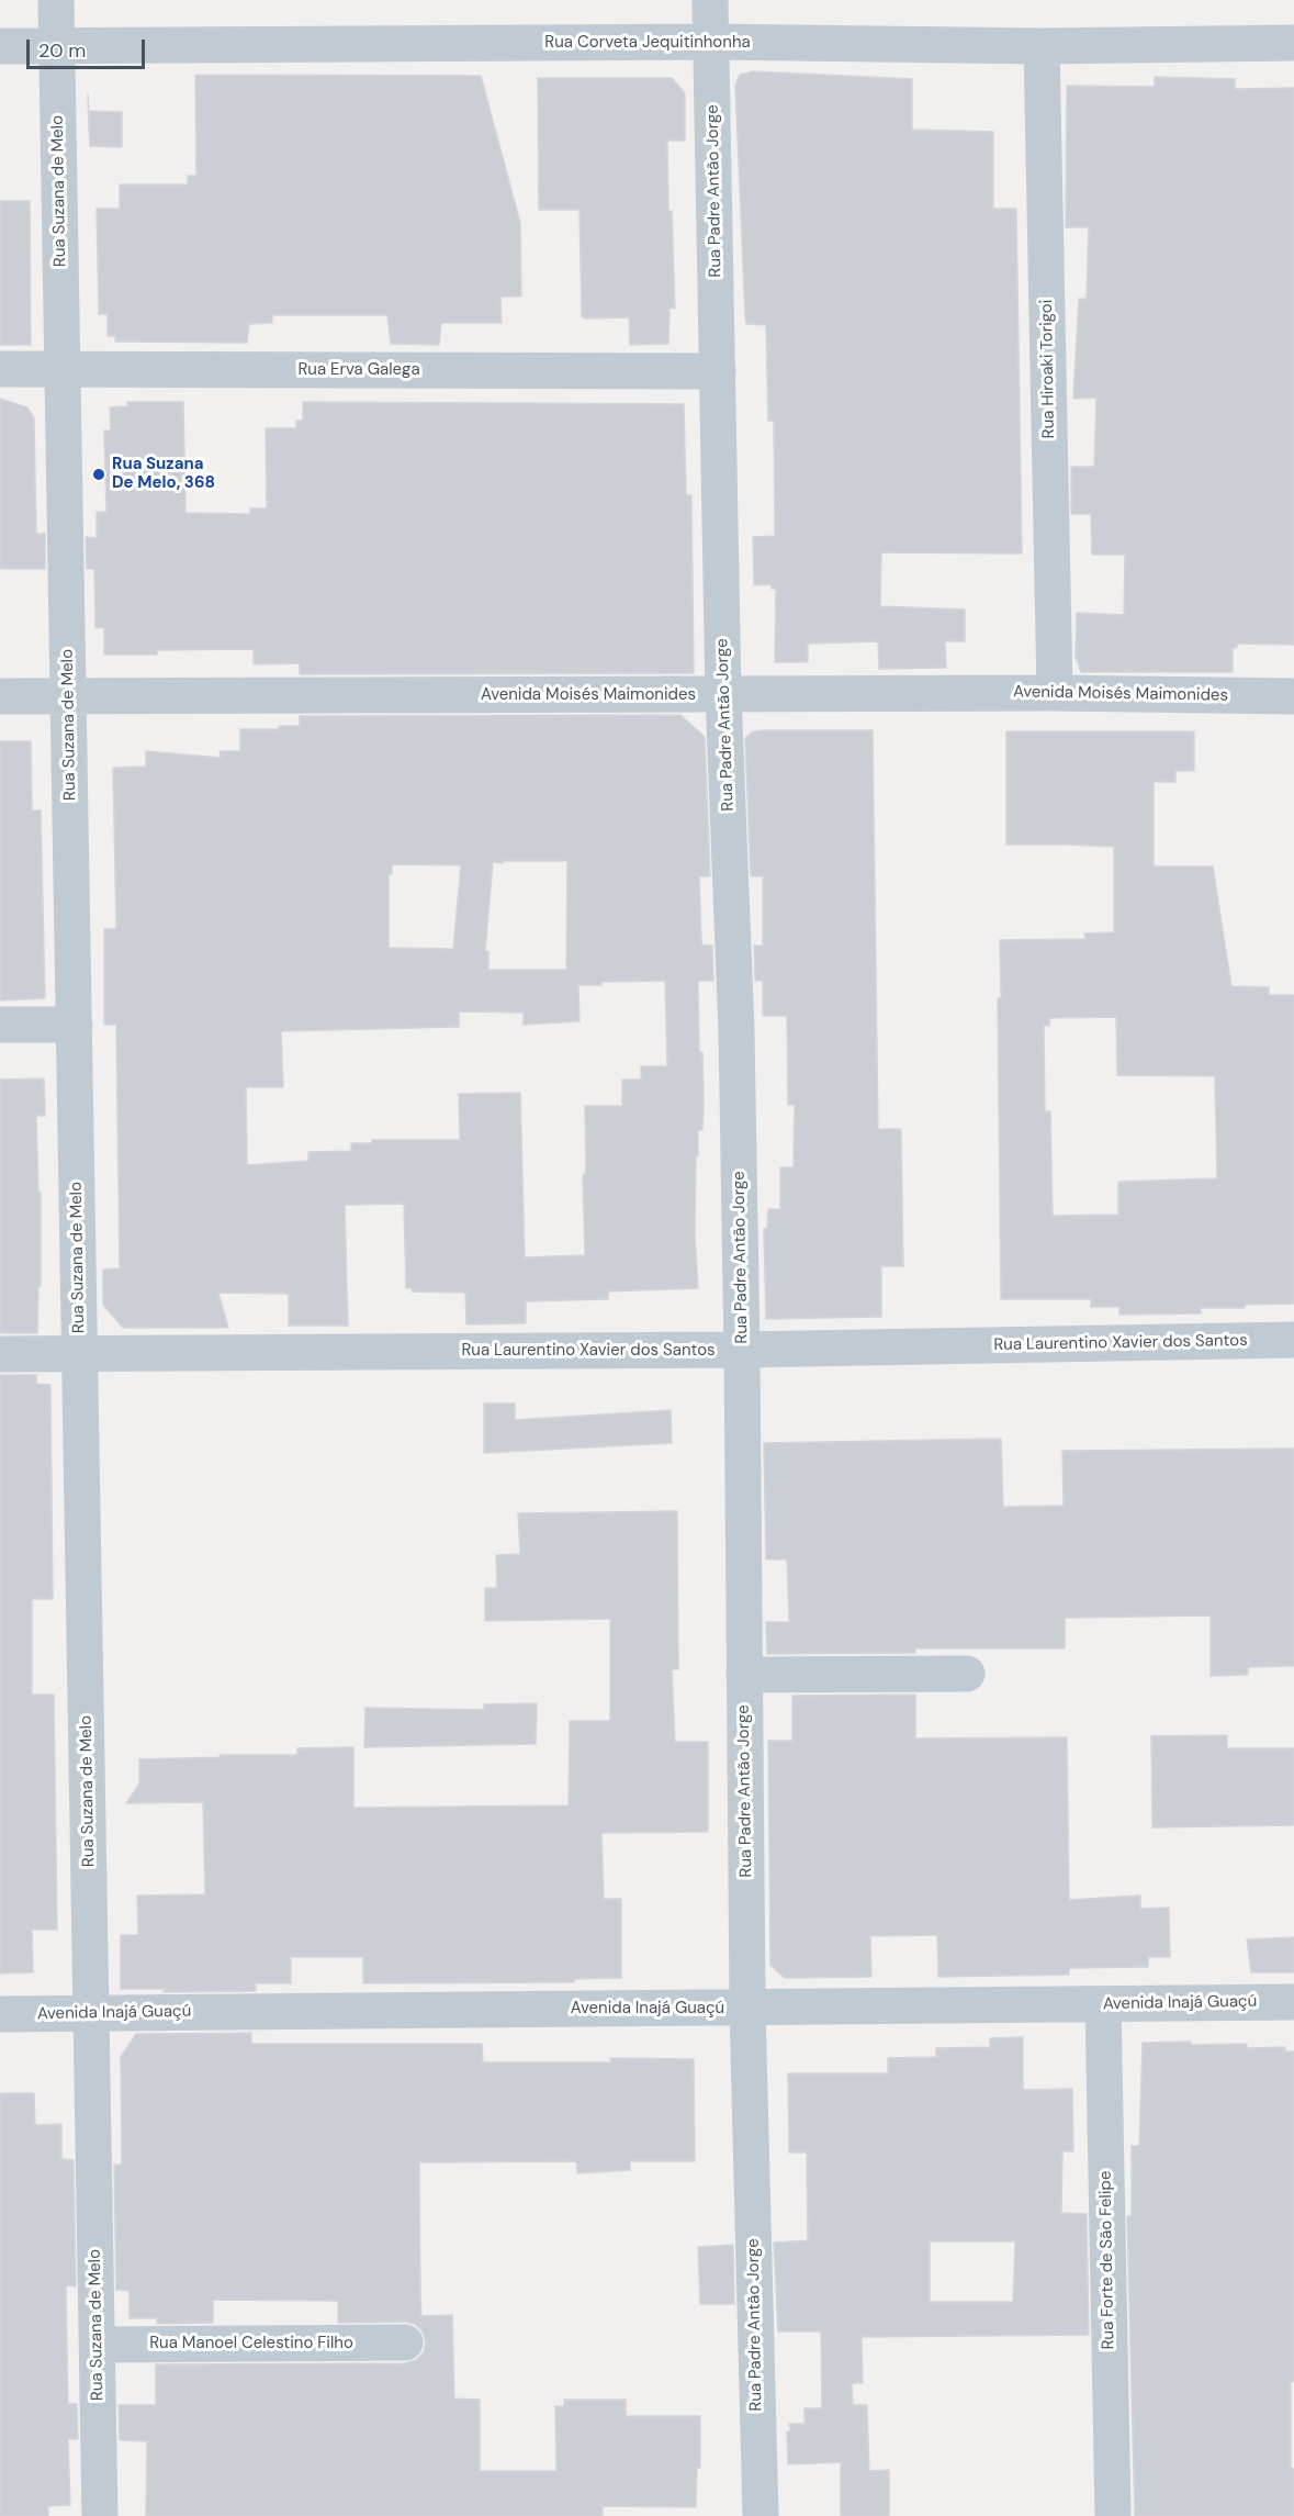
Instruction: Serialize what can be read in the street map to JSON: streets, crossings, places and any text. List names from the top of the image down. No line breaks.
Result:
{"streets":{"street":["Rua Corveta Jequitinhonha","Rua Suzana de Melo","Rua Padre Antão Jorge","Rua Hiroaki Torigoi","Rua Erva Galega","Avenida Moisés Maimonides","Rua Laurentino Xavier dos Santos","Avenida Inajá Guaçú","Rua Forte de São Felipe","Rua Manoel Celestino Filho"]},"crossings":[["Rua Corveta Jequitinhonha","Rua Suzana de Melo"],["Rua Corveta Jequitinhonha","Rua Padre Antão Jorge"],["Rua Corveta Jequitinhonha","Rua Hiroaki Torigoi"],["Rua Suzana de Melo","Rua Erva Galega"],["Rua Suzana de Melo","Avenida Moisés Maimonides"],["Rua Suzana de Melo","Rua Laurentino Xavier dos Santos"],["Rua Suzana de Melo","Avenida Inajá Guaçú"],["Rua Suzana de Melo","Rua Manoel Celestino Filho"],["Rua Padre Antão Jorge","Rua Erva Galega"],["Rua Padre Antão Jorge","Avenida Moisés Maimonides"],["Rua Padre Antão Jorge","Rua Laurentino Xavier dos Santos"],["Rua Padre Antão Jorge","Avenida Inajá Guaçú"],["Rua Hiroaki Torigoi","Avenida Moisés Maimonides"],["Avenida Inajá Guaçú","Rua Forte de São Felipe"]],"places":["Rua Suzana De Melo, 368"],"scale_bar":"20 m"}
